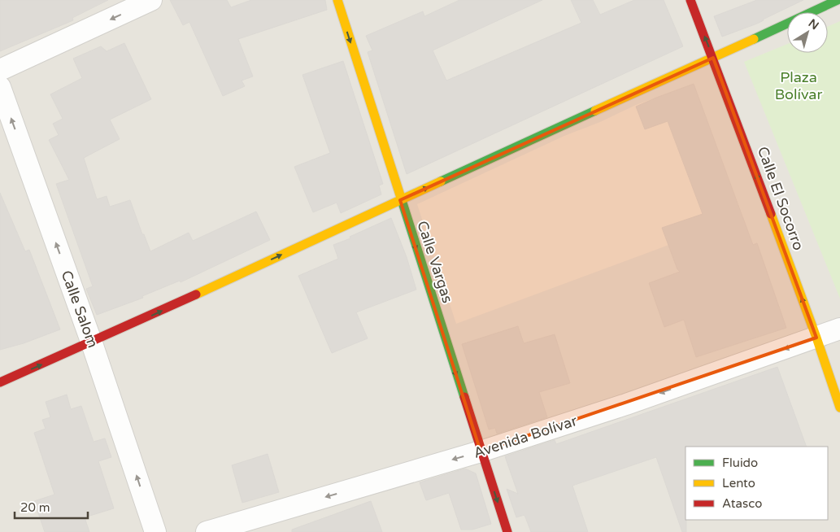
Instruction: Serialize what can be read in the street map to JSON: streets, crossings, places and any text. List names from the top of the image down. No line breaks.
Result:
{"streets":{"street":["Calle El Socorro","Calle Vargas","Calle Salom","Avenida Bolívar"]},"crossings":[["Calle El Socorro","Avenida Bolívar"],["Calle Vargas","Avenida Bolívar"]],"one_way":["Calle El Socorro","Calle Vargas","Calle Salom","Avenida Bolívar"],"parks":["Plaza Bolívar"],"legend":["Fluido","Lento","Atasco"],"scale_bar":"20 m","north":"top right"}
